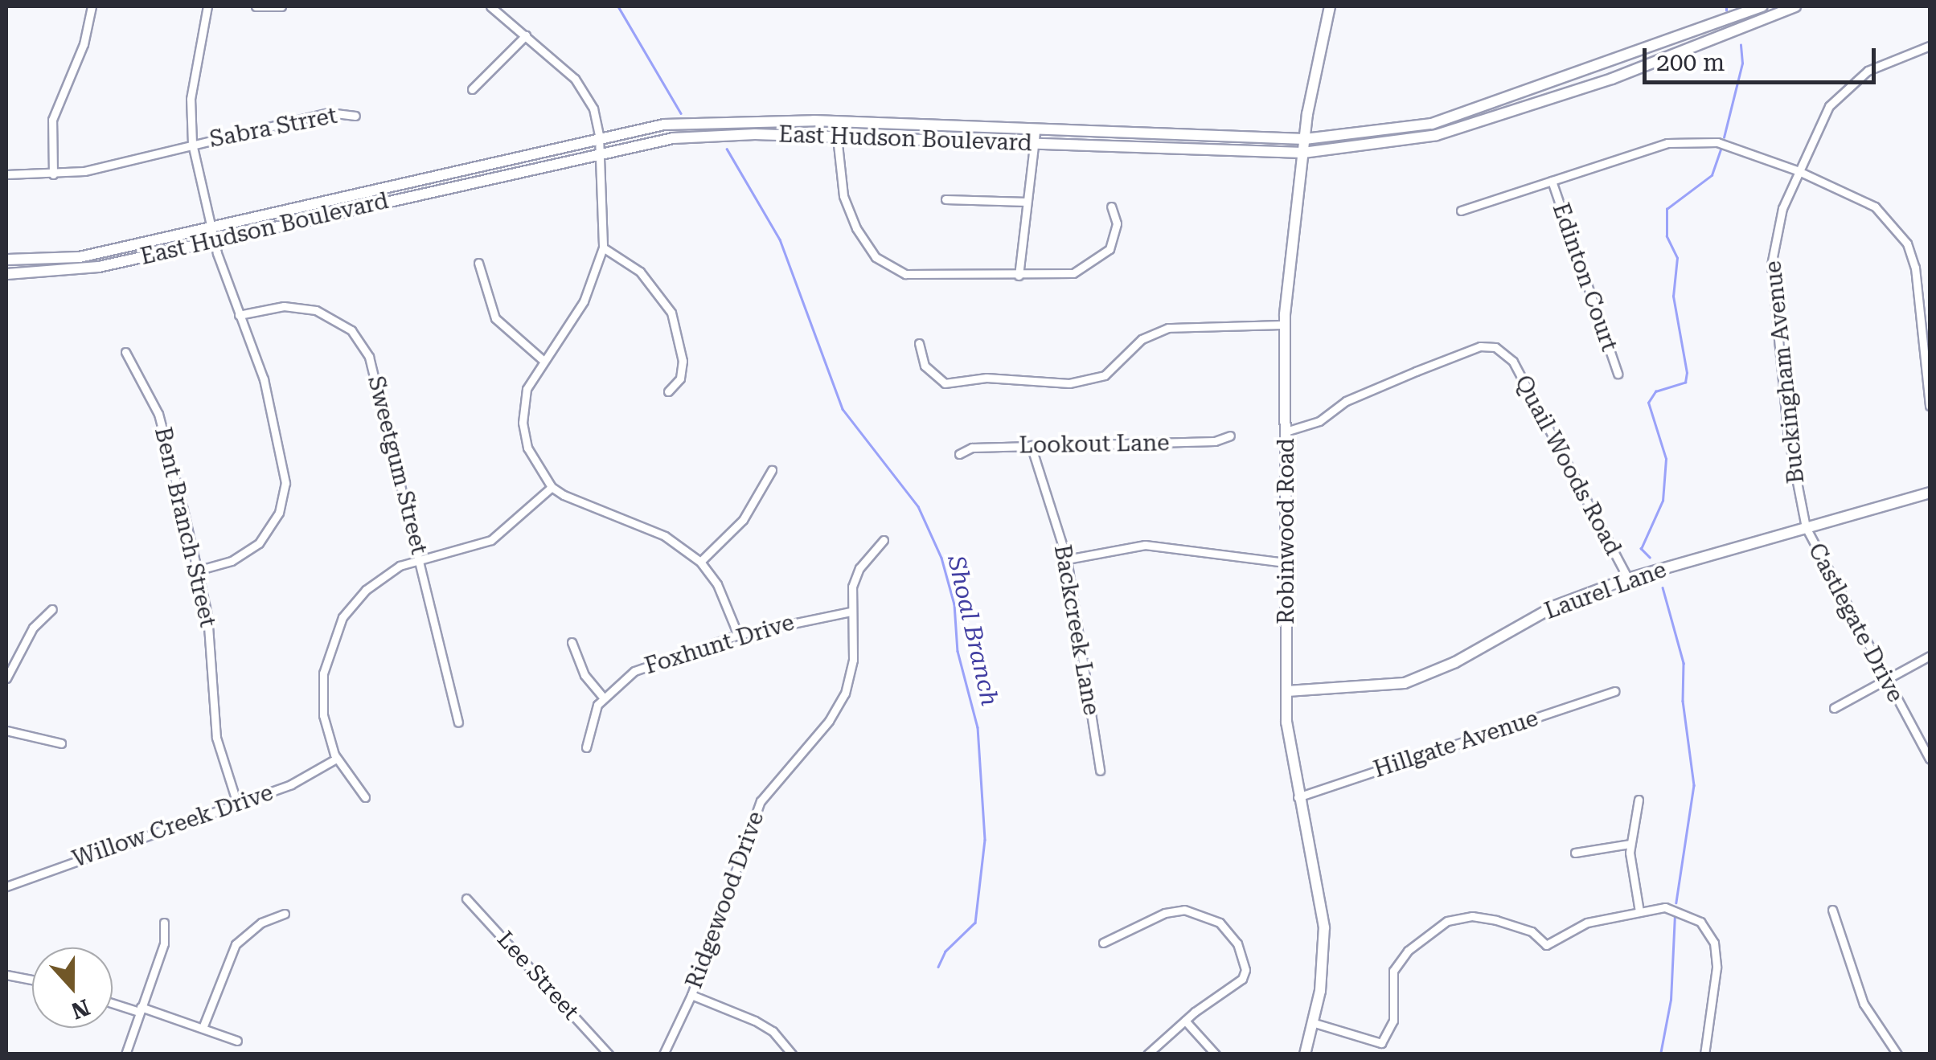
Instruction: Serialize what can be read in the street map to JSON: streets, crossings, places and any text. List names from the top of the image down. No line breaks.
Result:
{"streets":{"main road":["East Hudson Boulevard","Robinwood Road","Laurel Lane"],"street":["Sabra Strret","Edinton Court","Buckingham Avenue","Lookout Lane","Sweetgum Street","Quail Woods Road","Bent Branch Street","Castlegate Drive","Backcreek Lane","Foxhunt Drive","Hillgate Avenue","Willow Creek Drive","Ridgewood Drive","Lee Street"]},"crossings":[["East Hudson Boulevard","Robinwood Road"],["Buckingham Avenue","Laurel Lane"],["Buckingham Avenue","Castlegate Drive"],["Lookout Lane","Backcreek Lane"],["Quail Woods Road","Robinwood Road"],["Quail Woods Road","Laurel Lane"],["Bent Branch Street","Willow Creek Drive"],["Robinwood Road","Laurel Lane"],["Robinwood Road","Hillgate Avenue"],["Laurel Lane","Castlegate Drive"],["Foxhunt Drive","Ridgewood Drive"]],"water":["Shoal Branch"],"scale_bar":"200 m","north":"bottom"}
